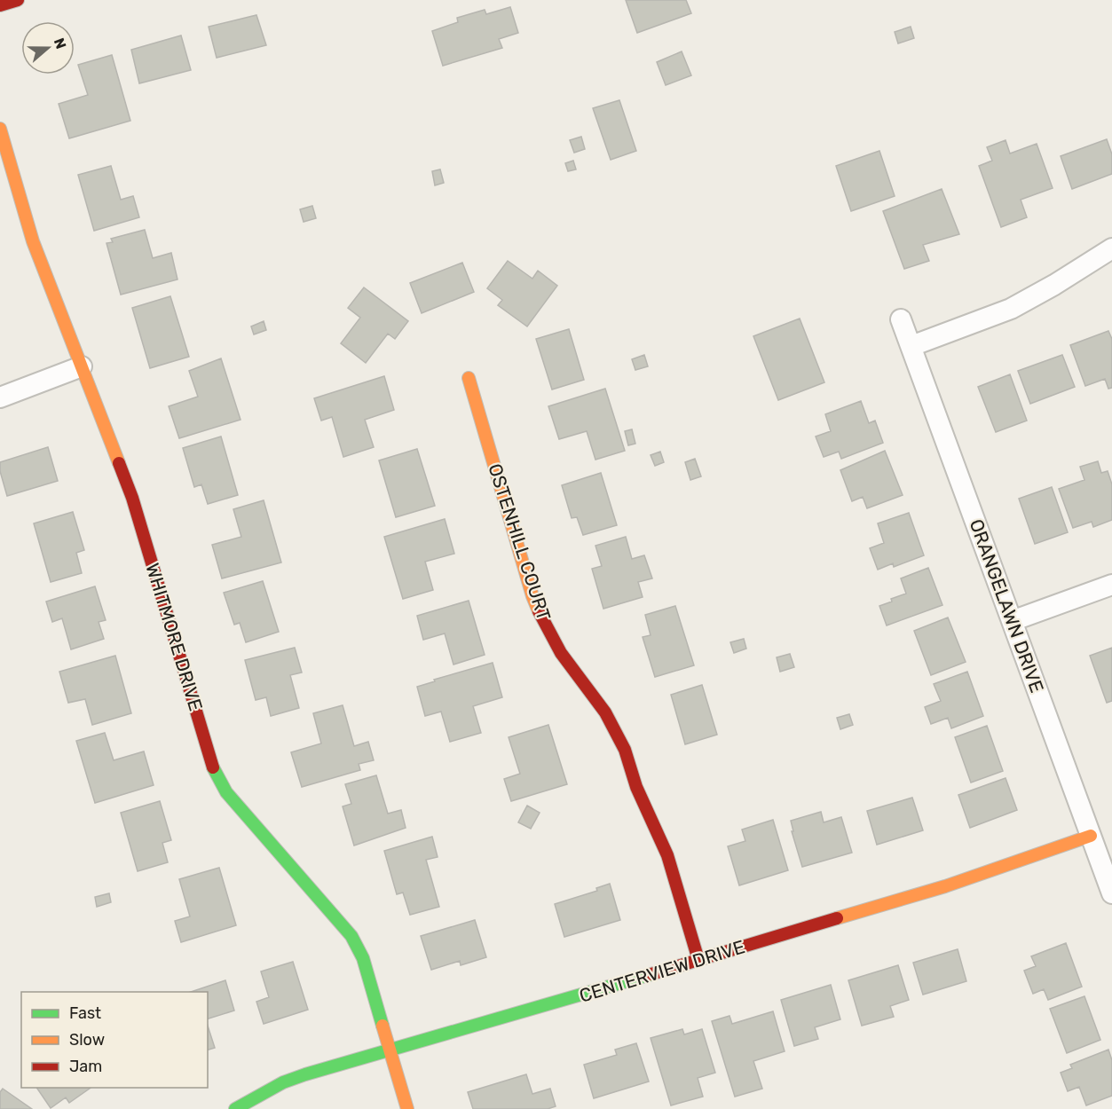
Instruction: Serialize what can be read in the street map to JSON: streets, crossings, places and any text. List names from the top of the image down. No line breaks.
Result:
{"streets":{"street":["OSTENHILL COURT","ORANGELAWN DRIVE","WHITMORE DRIVE","CENTERVIEW DRIVE"]},"crossings":[["OSTENHILL COURT","CENTERVIEW DRIVE"],["ORANGELAWN DRIVE","CENTERVIEW DRIVE"],["WHITMORE DRIVE","CENTERVIEW DRIVE"]],"legend":["Fast","Slow","Jam"],"north":"right"}
